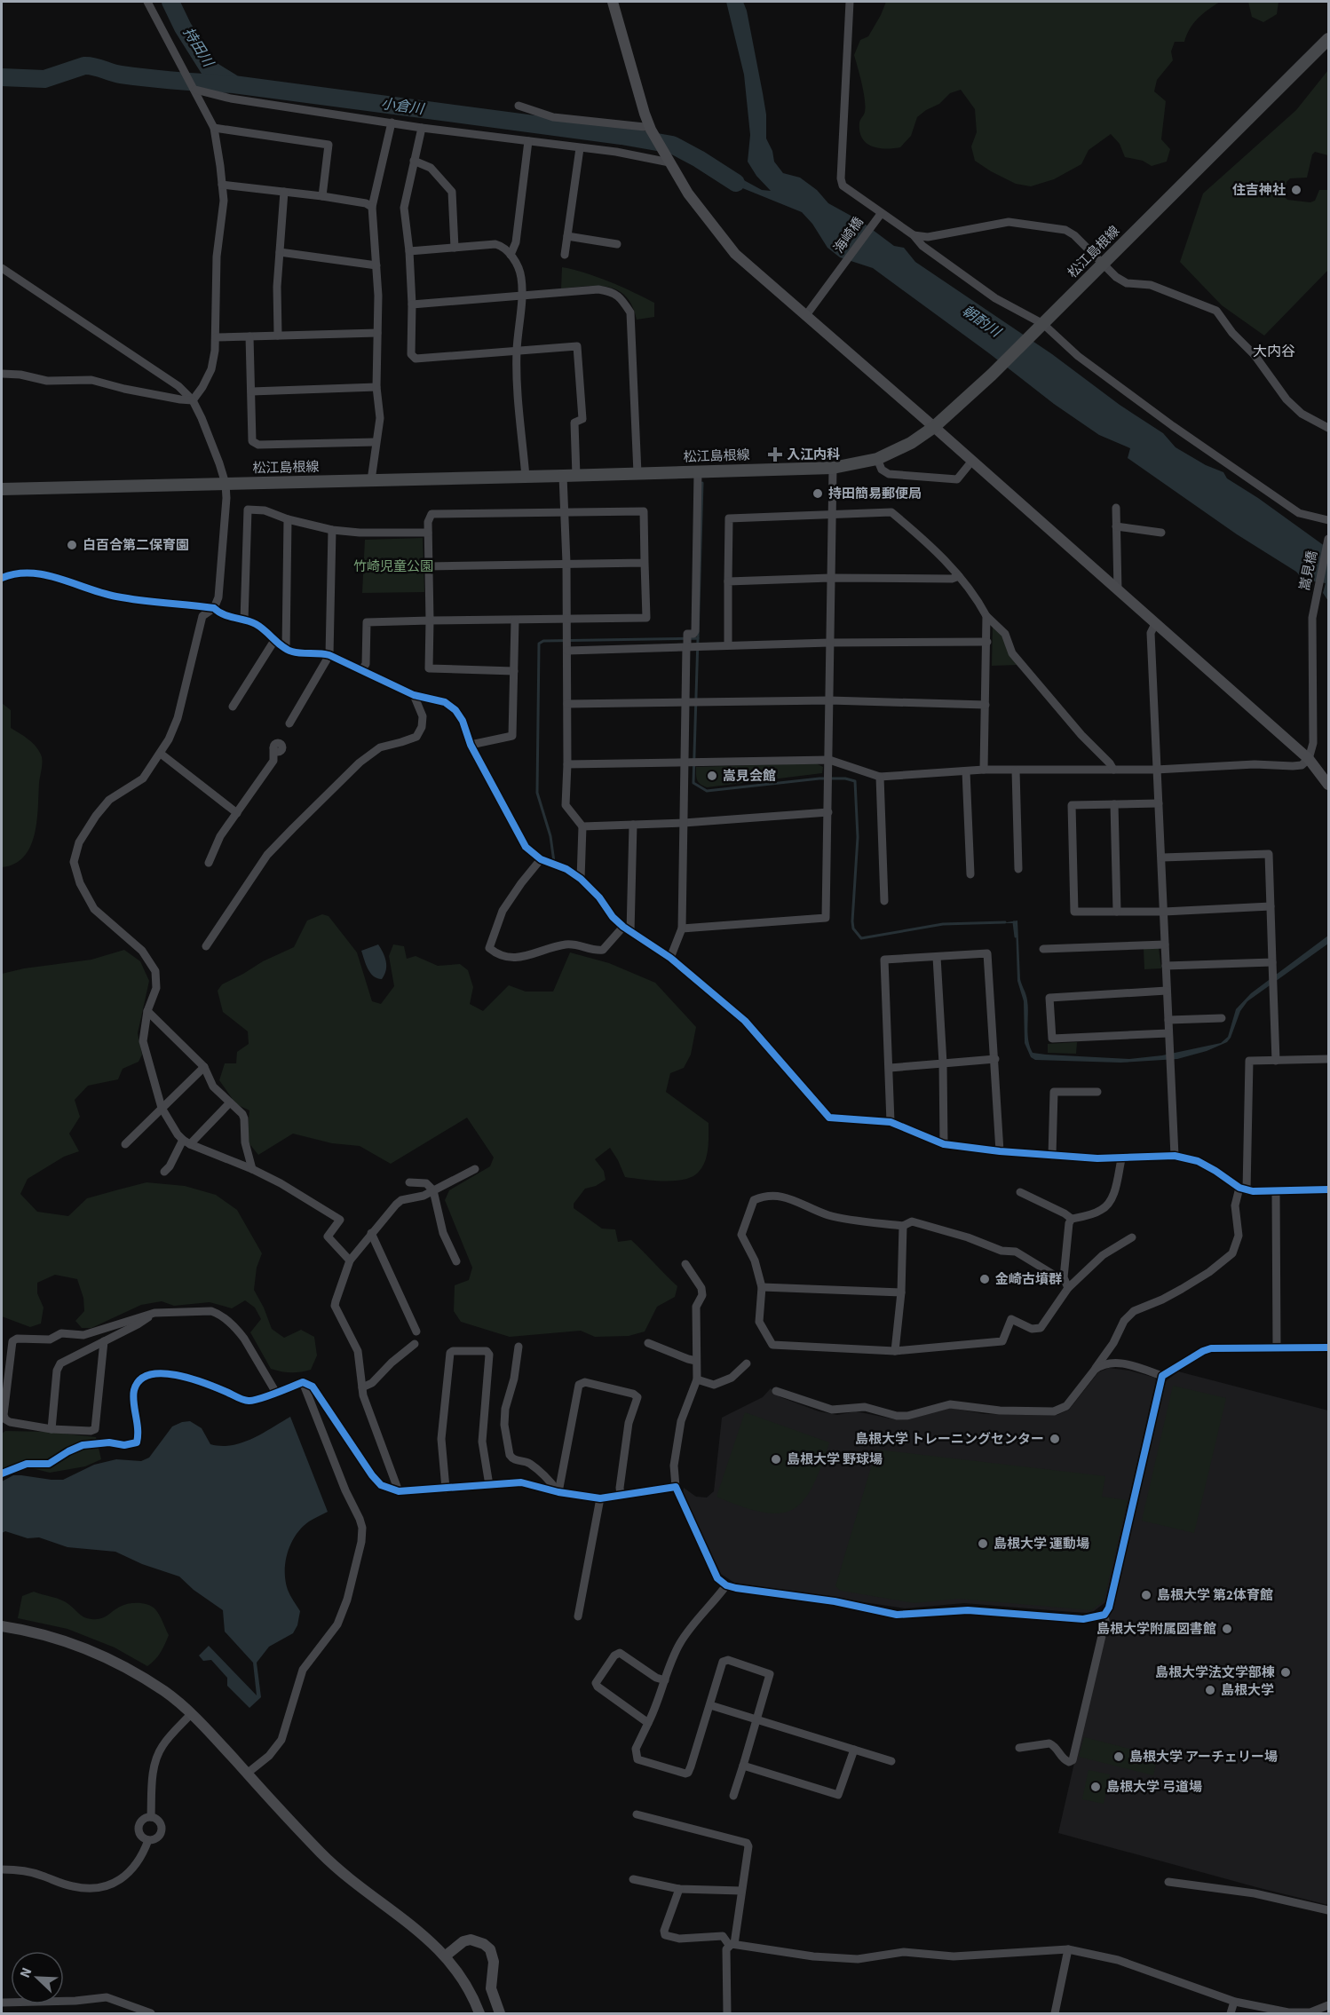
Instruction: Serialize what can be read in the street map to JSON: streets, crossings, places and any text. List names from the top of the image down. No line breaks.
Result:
{"streets":{"main road":["松江島根線"],"street":["海崎橋","嵩見橋"]},"districts":["大内谷"],"water":["持田川","小倉川","朝酌川"],"parks":["竹崎児童公園"],"places":{"other":["住吉神社","持田簡易郵便局","白百合第二保育園","嵩見会館","金崎古墳群","島根大学 トレーニングセンター","島根大学 野球場","島根大学 運動場","島根大学 第2体育館","島根大学附属図書館","島根大学法文学部棟","島根大学","島根大学 アーチェリー場","島根大学 弓道場"],"health":["入江内科"]},"north":"top left"}
